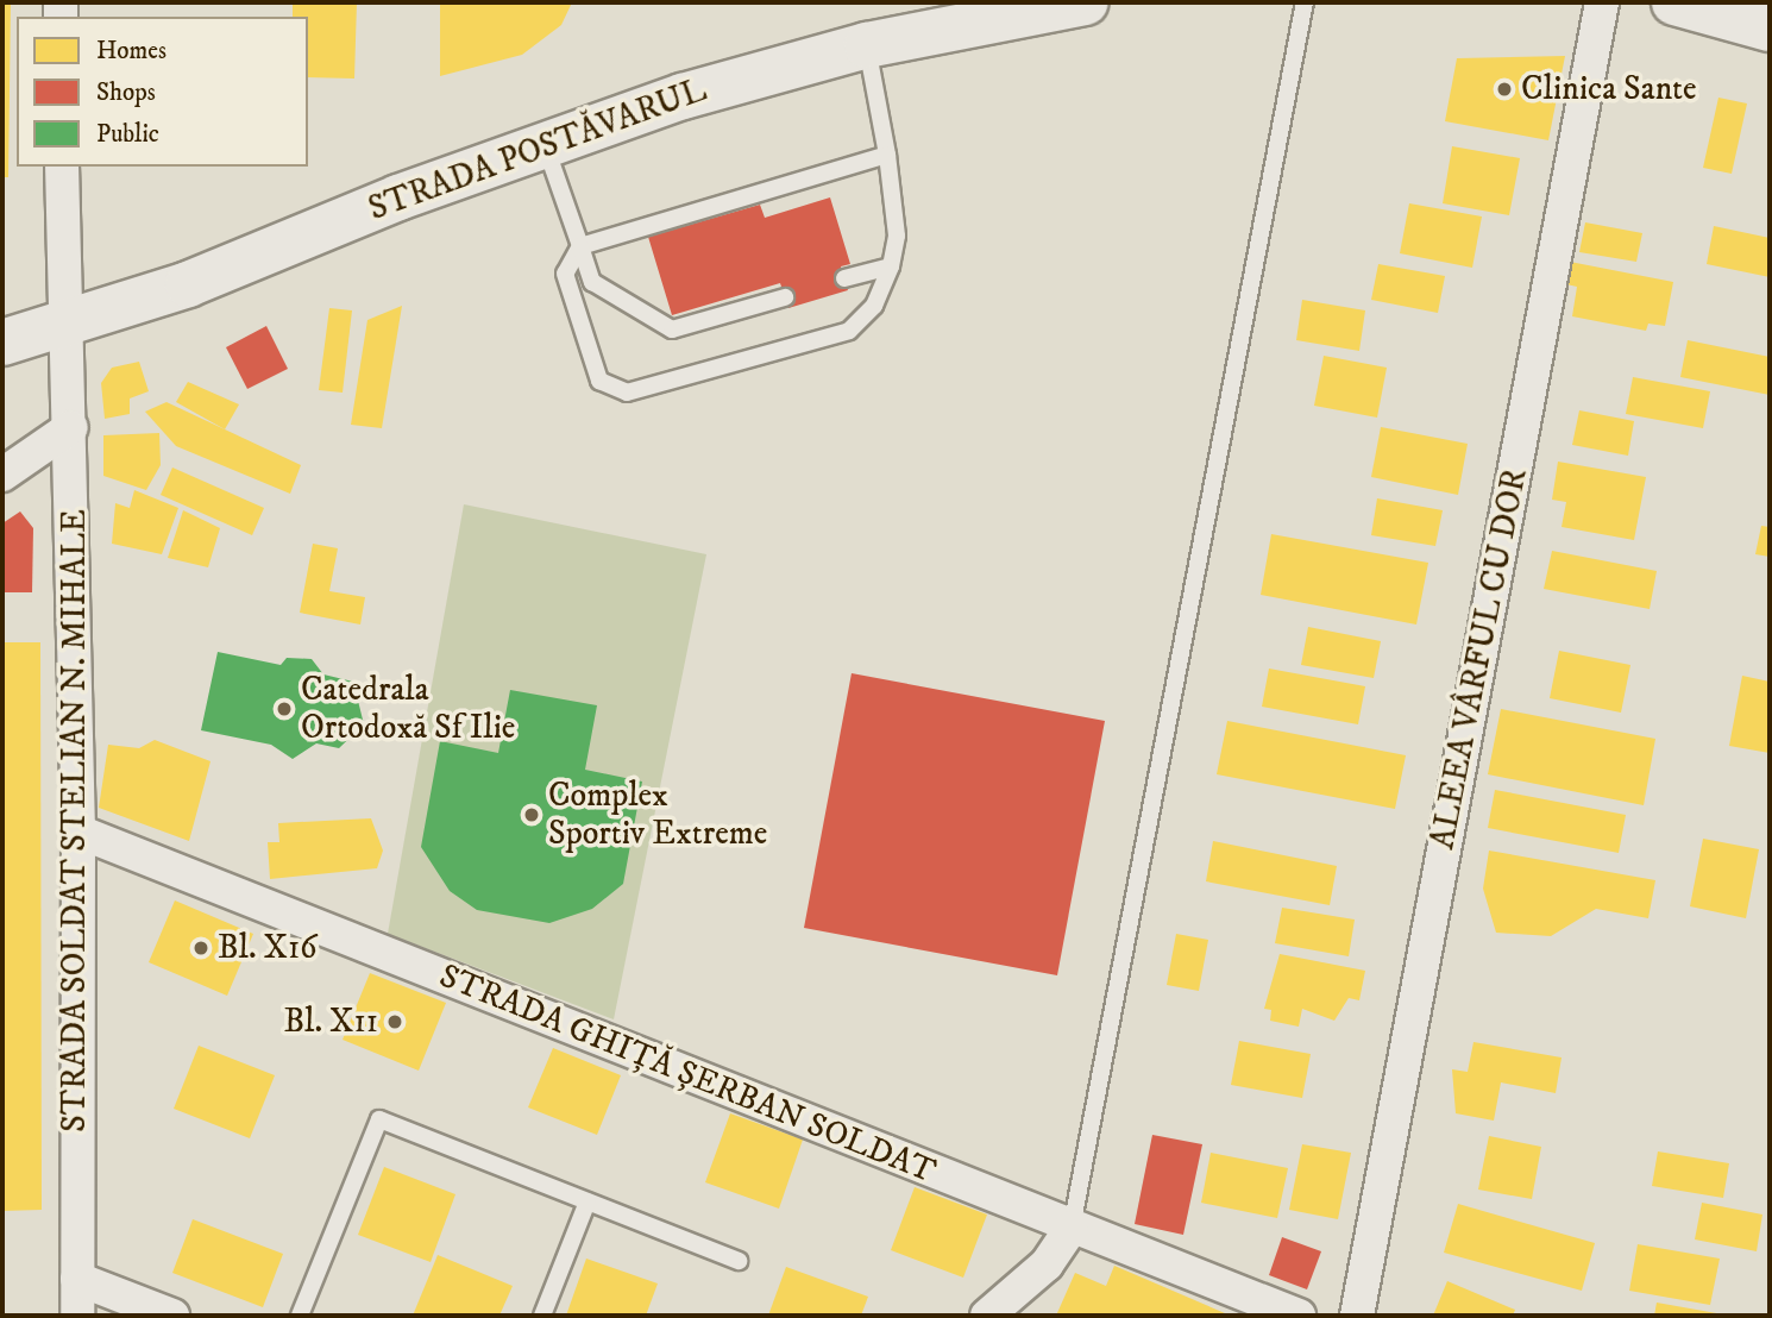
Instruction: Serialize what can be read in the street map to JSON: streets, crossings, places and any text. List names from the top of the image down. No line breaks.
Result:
{"streets":{"street":["STRADA POSTĂVARUL","ALEEA VÂRFUL CU DOR","STRADA SOLDAT STELIAN N. MIHALE","STRADA GHIȚĂ ȘERBAN SOLDAT"]},"crossings":[["STRADA POSTĂVARUL","STRADA SOLDAT STELIAN N. MIHALE"],["STRADA SOLDAT STELIAN N. MIHALE","STRADA GHIȚĂ ȘERBAN SOLDAT"]],"places":["Clinica Sante","Catedrala Ortodoxă Sf Ilie","Complex Sportiv Extreme","Bl. X16","Bl. X11"],"legend":["Homes","Shops","Public"]}
